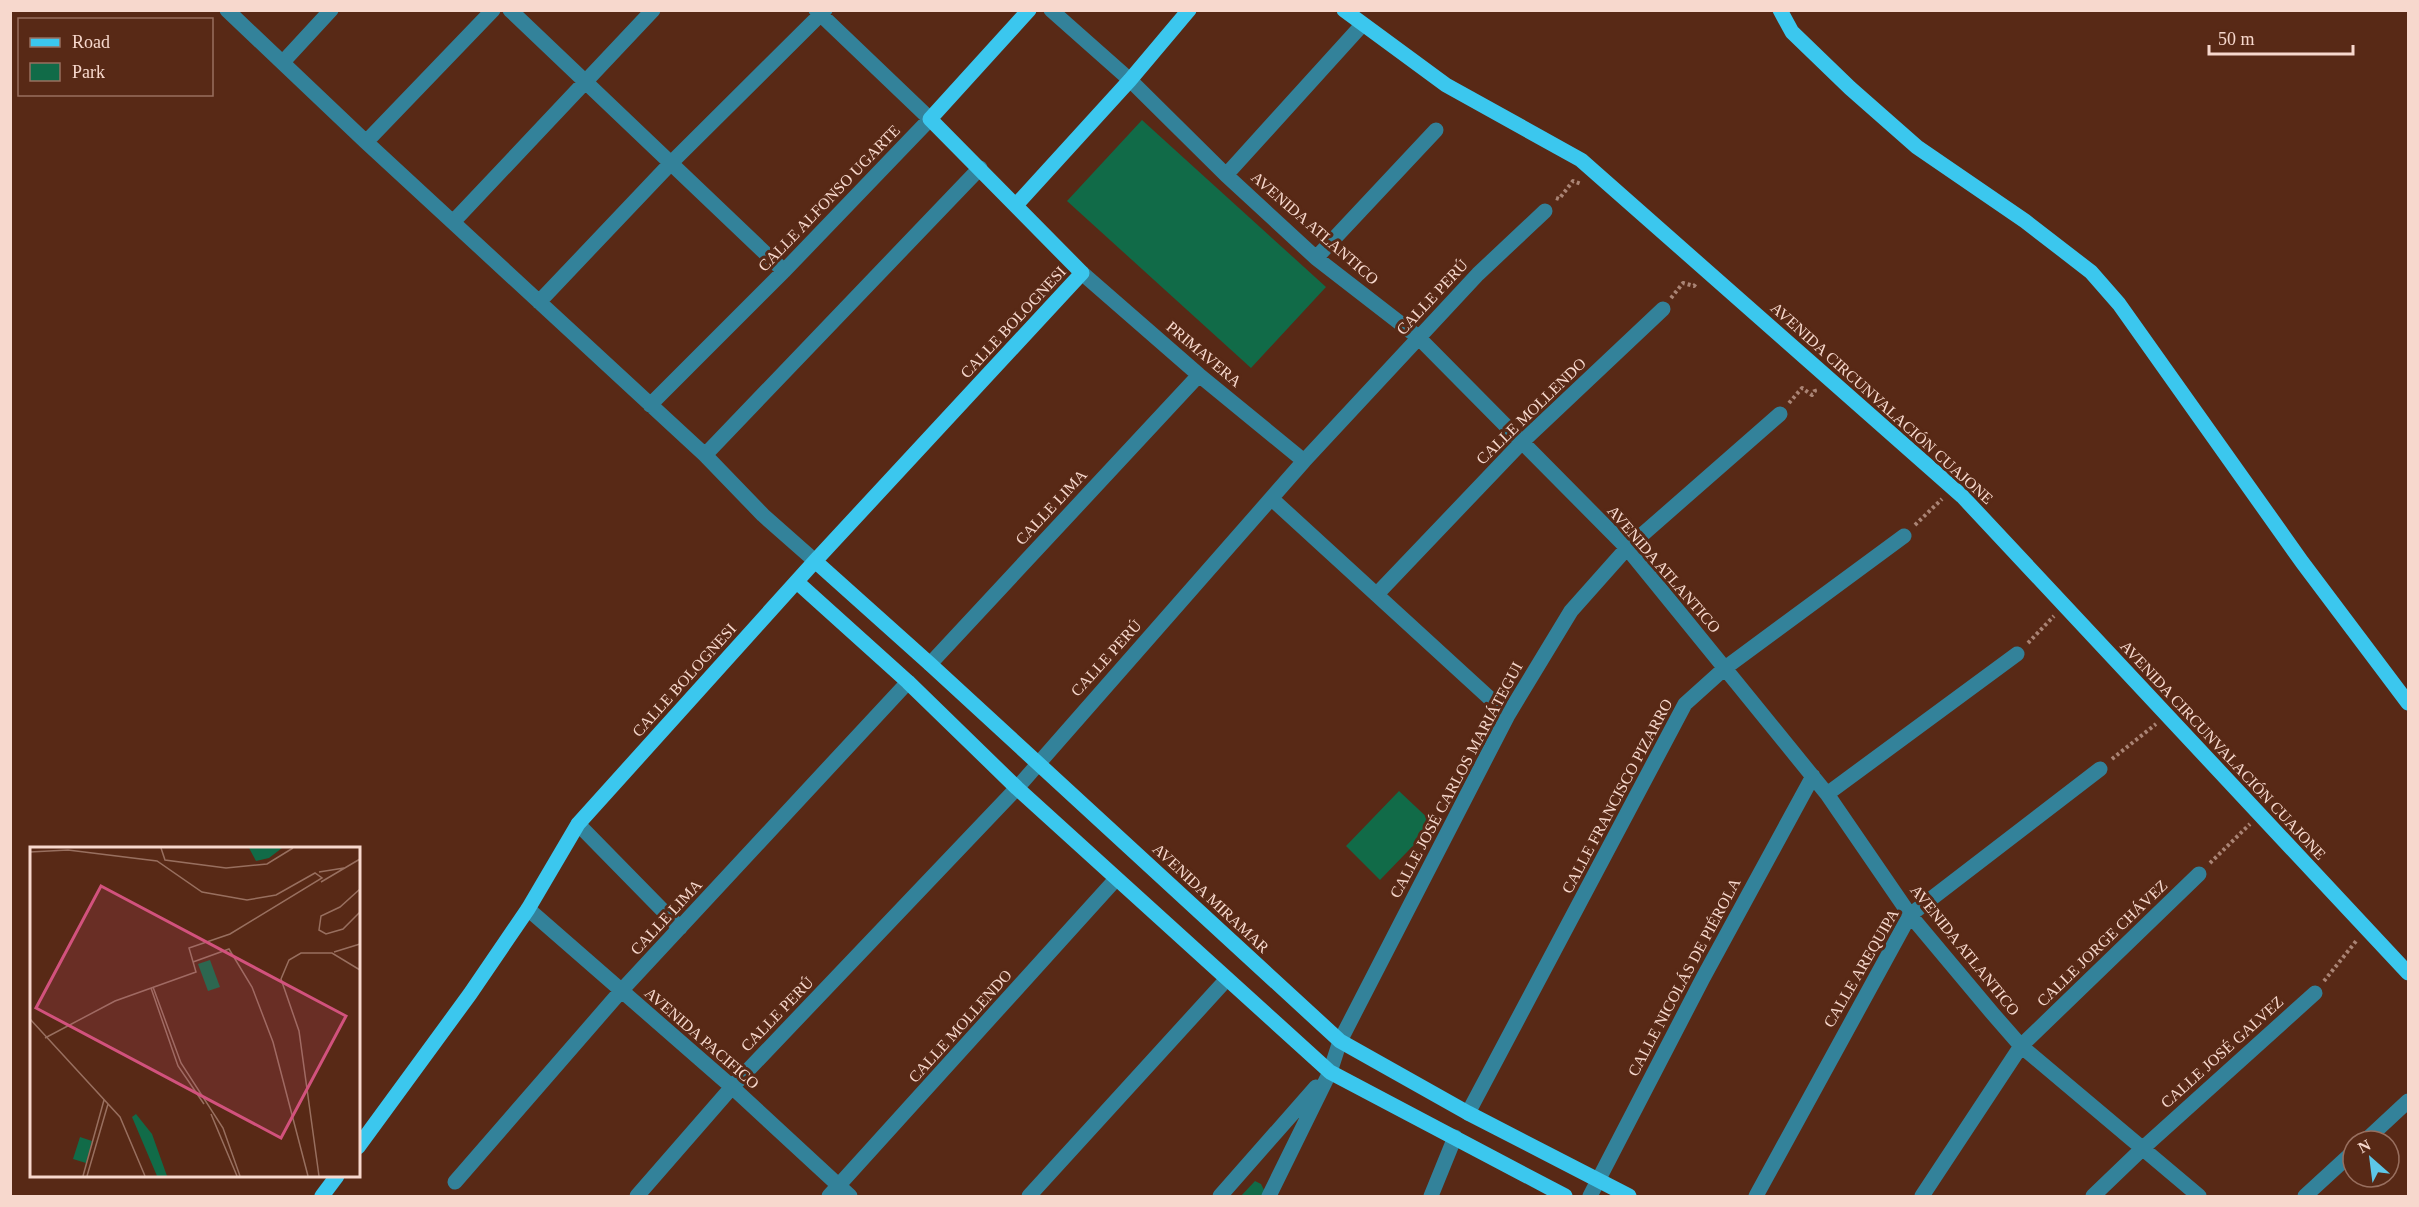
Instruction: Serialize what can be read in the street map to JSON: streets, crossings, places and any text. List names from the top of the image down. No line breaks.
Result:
{"streets":{"main road":["CALLE ALFONSO UGARTE","CALLE BOLOGNESI","AVENIDA CIRCUNVALACIÓN CUAJONE","AVENIDA MIRAMAR"],"street":["AVENIDA ATLANTICO","CALLE PERÚ","PRIMAVERA","CALLE MOLLENDO","CALLE LIMA","CALLE JOSÉ CARLOS MARIÁTEGUI","CALLE FRANCISCO PIZARRO","CALLE JORGE CHÁVEZ","CALLE AREQUIPA","CALLE NICOLÁS DE PIÉROLA","AVENIDA PACIFICO","CALLE JOSÉ GALVEZ"]},"crossings":[["AVENIDA ATLANTICO","CALLE PERÚ"],["AVENIDA ATLANTICO","CALLE MOLLENDO"],["AVENIDA ATLANTICO","CALLE JOSÉ CARLOS MARIÁTEGUI"],["AVENIDA ATLANTICO","CALLE FRANCISCO PIZARRO"],["AVENIDA ATLANTICO","CALLE JORGE CHÁVEZ"],["AVENIDA ATLANTICO","CALLE AREQUIPA"],["AVENIDA ATLANTICO","CALLE NICOLÁS DE PIÉROLA"],["AVENIDA ATLANTICO","CALLE JOSÉ GALVEZ"],["CALLE PERÚ","PRIMAVERA"],["CALLE PERÚ","AVENIDA MIRAMAR"],["CALLE PERÚ","AVENIDA PACIFICO"],["CALLE BOLOGNESI","PRIMAVERA"],["CALLE BOLOGNESI","AVENIDA MIRAMAR"],["CALLE BOLOGNESI","AVENIDA PACIFICO"],["PRIMAVERA","CALLE LIMA"],["CALLE MOLLENDO","AVENIDA PACIFICO"],["CALLE LIMA","AVENIDA MIRAMAR"],["CALLE LIMA","AVENIDA PACIFICO"],["CALLE JOSÉ CARLOS MARIÁTEGUI","AVENIDA MIRAMAR"],["CALLE FRANCISCO PIZARRO","AVENIDA MIRAMAR"],["AVENIDA MIRAMAR","CALLE NICOLÁS DE PIÉROLA"]],"legend":["Road","Park"],"scale_bar":"50 m","north":"top left"}
